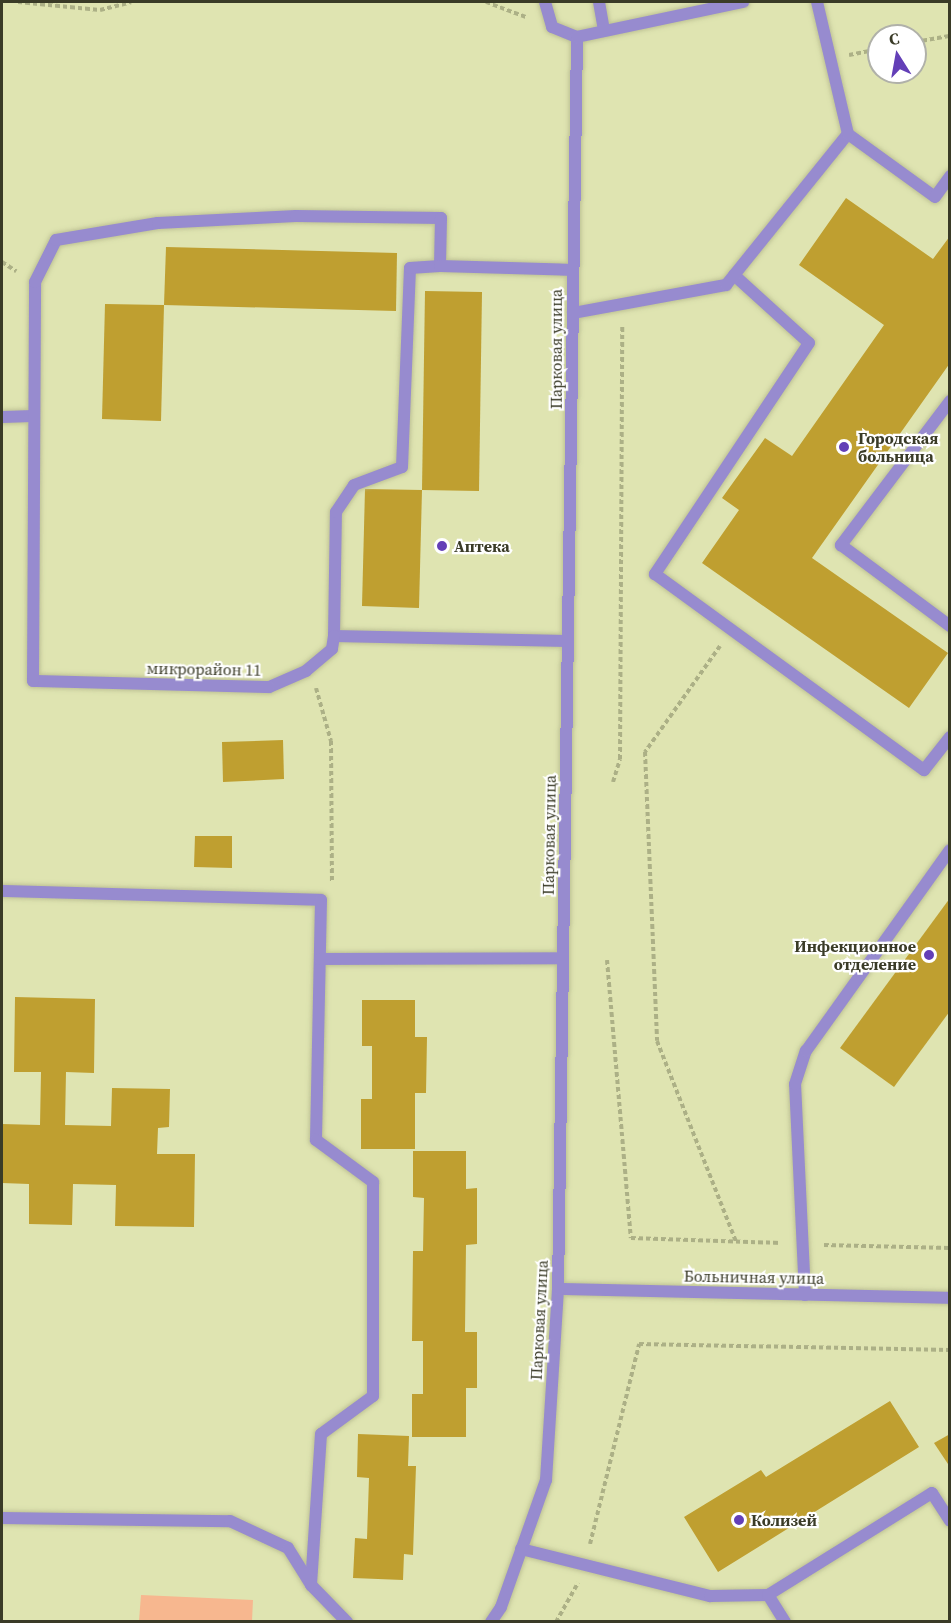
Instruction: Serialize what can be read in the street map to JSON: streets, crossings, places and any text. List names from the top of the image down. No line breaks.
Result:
{"streets":{"street":["Парковая улица","микрорайон 11","Больничная улица"]},"crossings":[["Парковая улица","Больничная улица"]],"places":["Городская больница","Аптека","Инфекционное отделение","Колизей"],"north":"top"}
